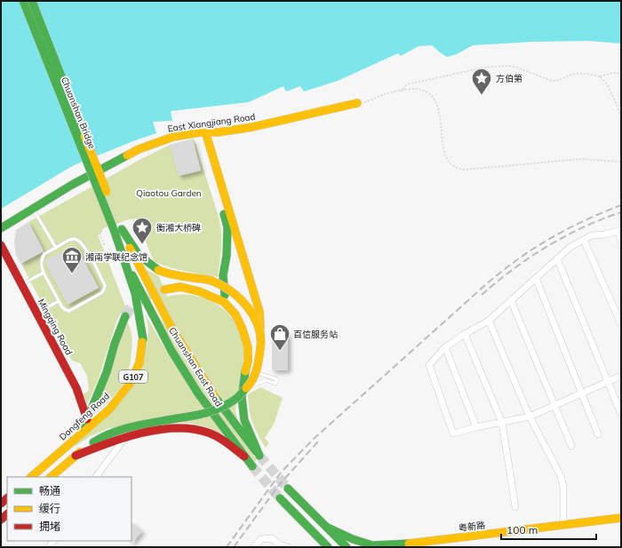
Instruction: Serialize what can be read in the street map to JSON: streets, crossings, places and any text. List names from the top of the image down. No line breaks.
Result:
{"streets":{"main road":["Chuanshan Bridge","East Xiangjiang Road","Mingqing Road","Chuanshan East Road","G107","Dongfeng Road","粤新路"]},"crossings":[["Chuanshan Bridge","Chuanshan East Road"],["Chuanshan Bridge","Dongfeng Road"],["Chuanshan East Road","Dongfeng Road"]],"parks":["Qiaotou Garden"],"places":{"place":["方伯第","衡湘大桥碑"],"museum":["湘南学联纪念馆"],"shop":["百信服务站"]},"legend":["畅通","缓行","拥堵"],"scale_bar":"100 m"}
